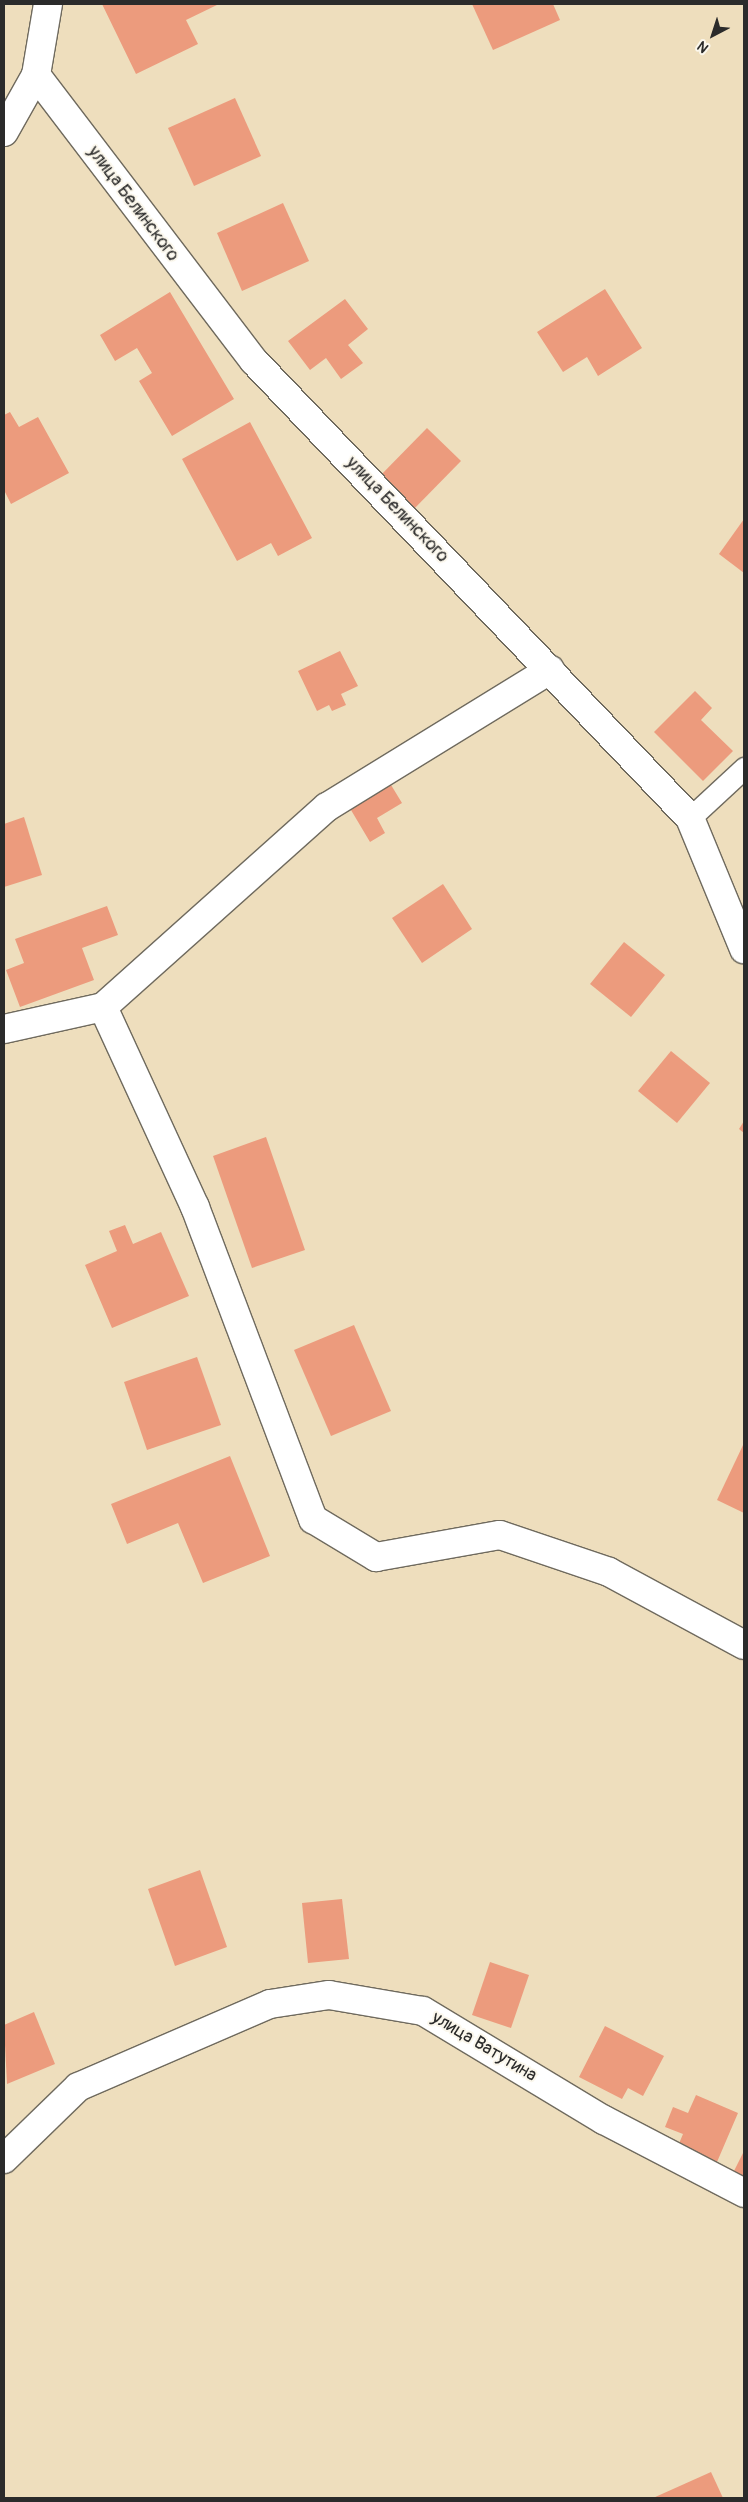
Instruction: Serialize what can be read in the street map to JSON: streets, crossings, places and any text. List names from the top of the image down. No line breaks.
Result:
{"streets":{"street":["улица Белинского","улица Ватутина"]},"north":"bottom left"}
